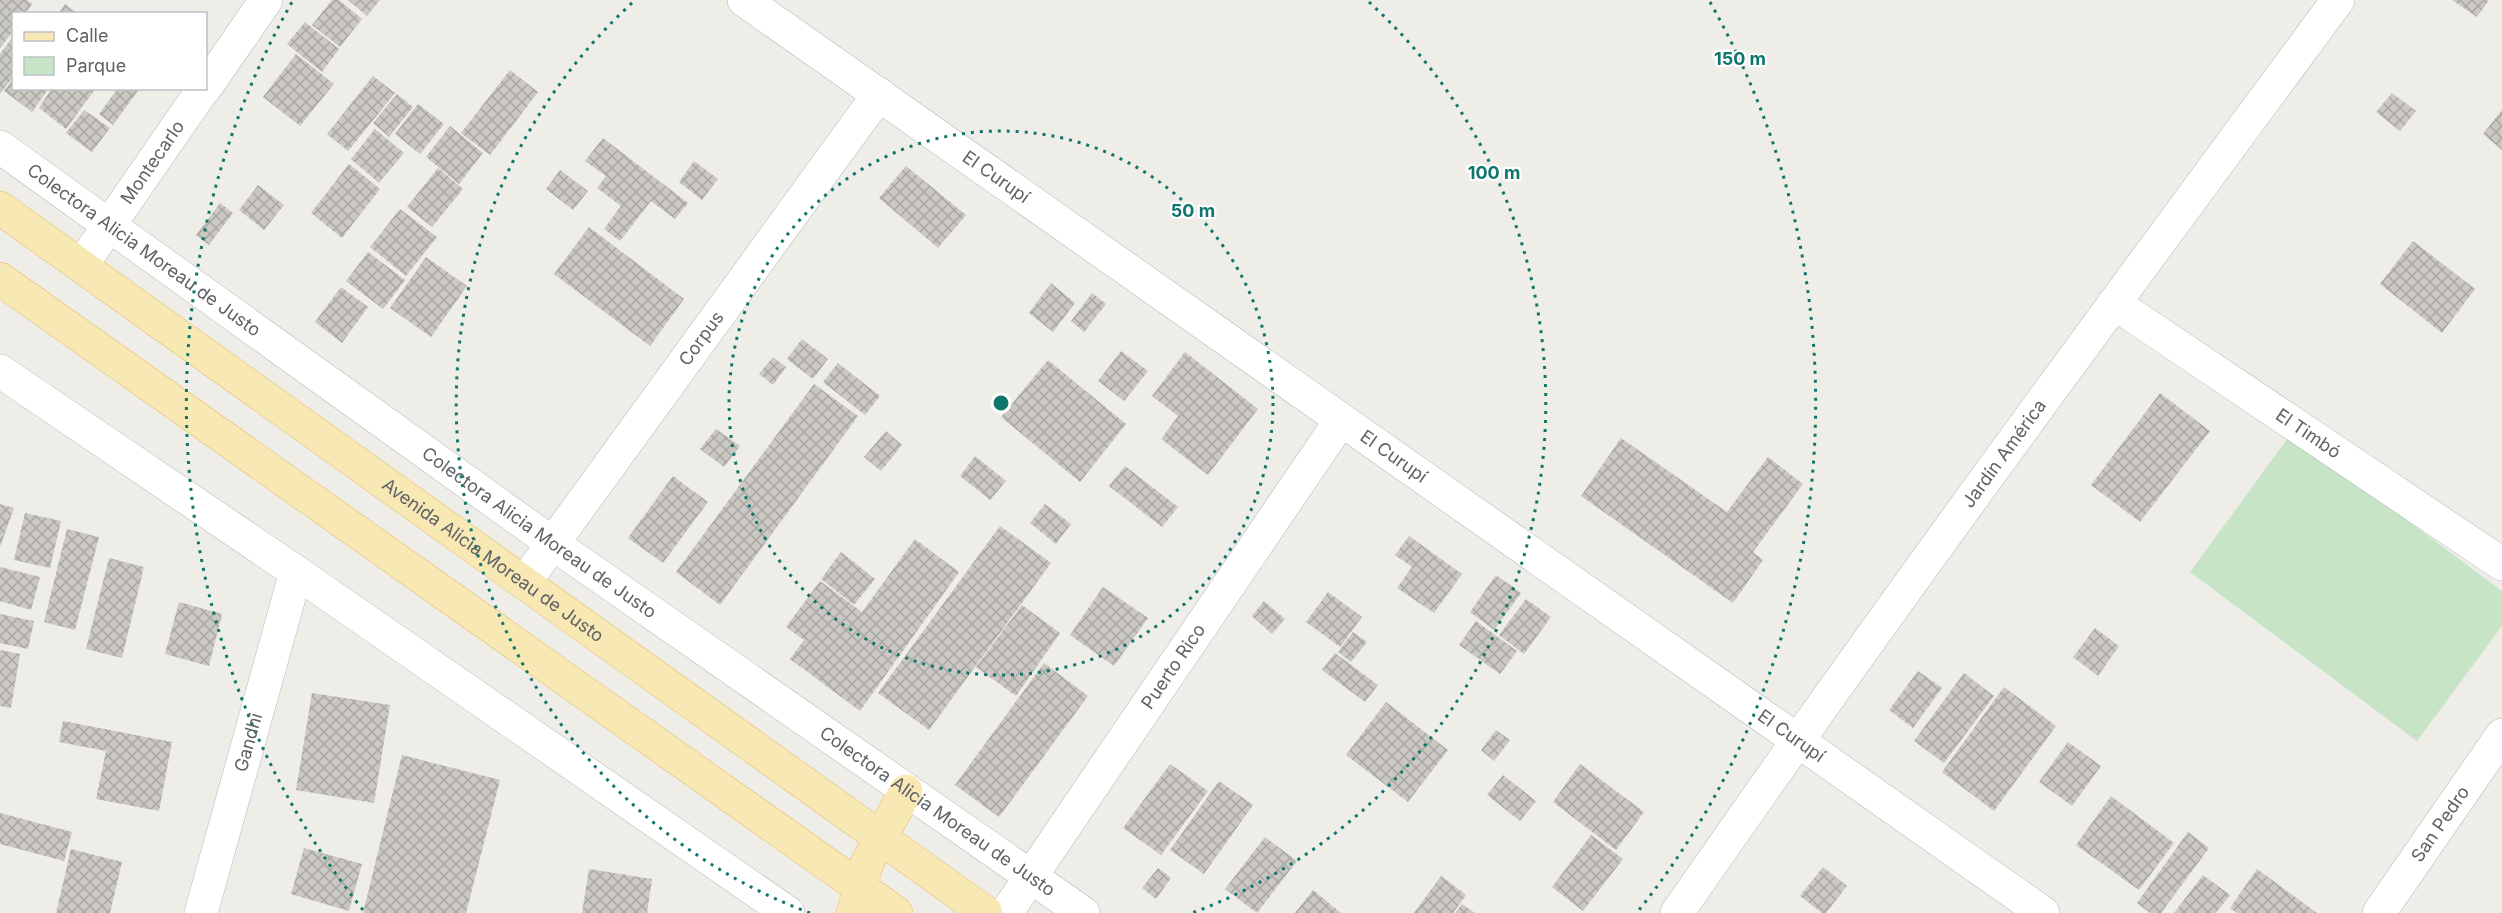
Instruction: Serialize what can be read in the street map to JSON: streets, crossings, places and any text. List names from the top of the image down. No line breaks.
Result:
{"streets":{"main road":["Avenida Alicia Moreau de Justo"],"street":["Montecarlo","El Curupí","Colectora Alicia Moreau de Justo","Corpus","El Timbó","Jardín América","Puerto Rico","Gandhi","San Pedro"]},"crossings":[["Montecarlo","Colectora Alicia Moreau de Justo"],["Montecarlo","Avenida Alicia Moreau de Justo"],["El Curupí","Corpus"],["El Curupí","Jardín América"],["El Curupí","Puerto Rico"],["Colectora Alicia Moreau de Justo","Corpus"],["Colectora Alicia Moreau de Justo","Puerto Rico"],["Corpus","Avenida Alicia Moreau de Justo"],["El Timbó","Jardín América"]],"legend":["Calle","Parque"],"rings":["150 m","100 m","50 m"]}
